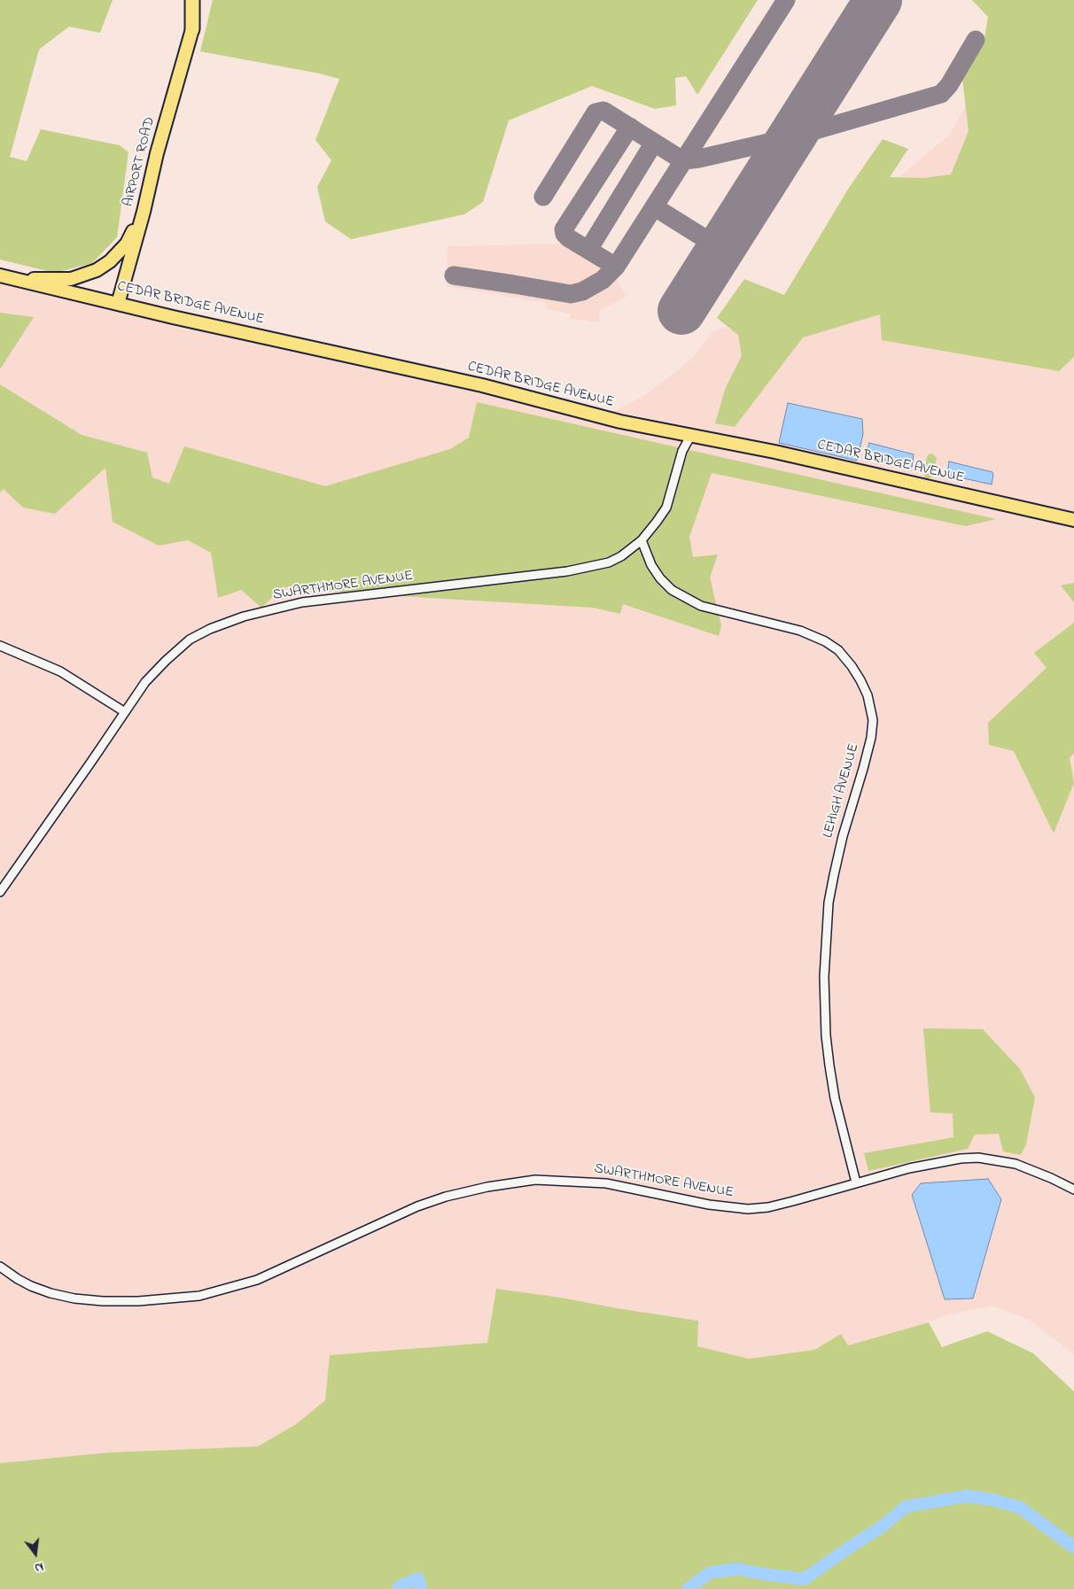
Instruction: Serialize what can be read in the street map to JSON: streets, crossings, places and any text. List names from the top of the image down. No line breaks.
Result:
{"streets":{"main road":["AIRPORT ROAD","CEDAR BRIDGE AVENUE"],"street":["SWARTHMORE AVENUE","LEHIGH AVENUE"]},"crossings":[["AIRPORT ROAD","CEDAR BRIDGE AVENUE"],["CEDAR BRIDGE AVENUE","SWARTHMORE AVENUE"],["SWARTHMORE AVENUE","LEHIGH AVENUE"]],"north":"bottom"}
